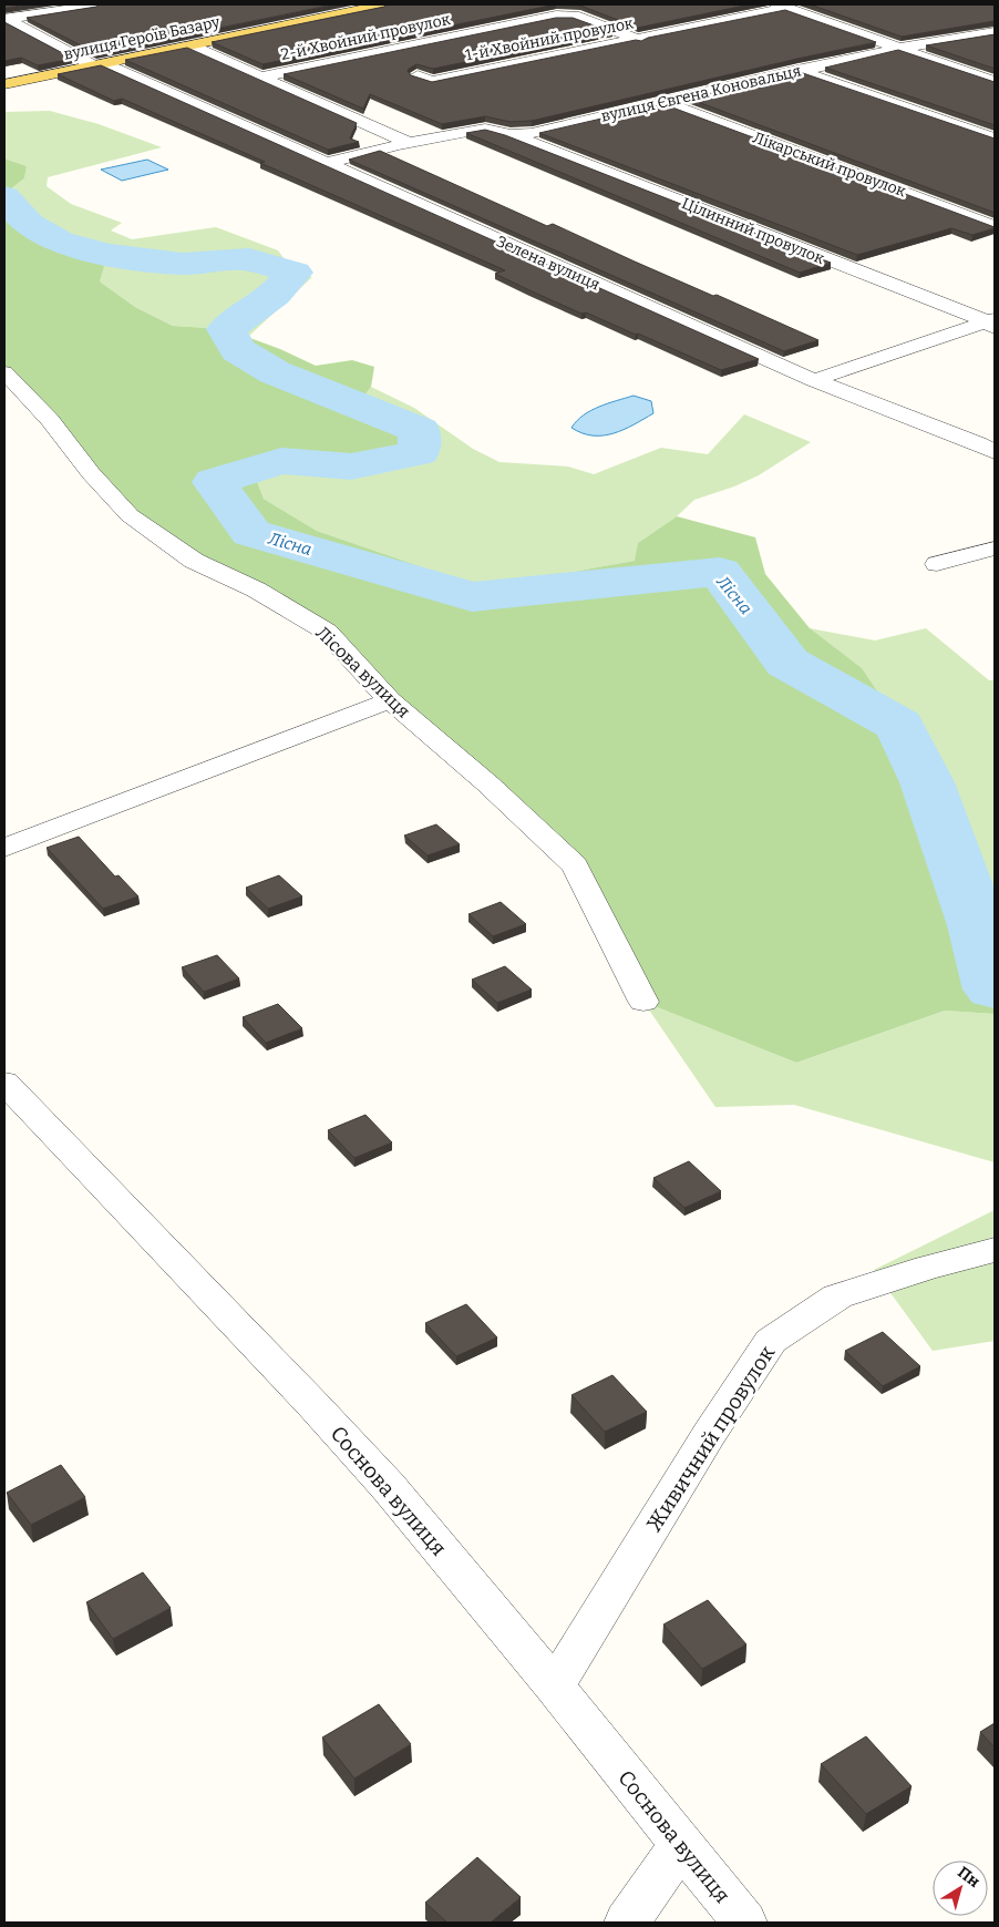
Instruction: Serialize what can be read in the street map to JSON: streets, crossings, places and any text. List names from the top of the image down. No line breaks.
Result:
{"streets":{"main road":["вулиця Героїв Базару"],"street":["2-й Хвойний провулок","1-й Хвойний провулок","вулиця Євгена Коновальця","Лікарський провулок","Цілинний провулок","Зелена вулиця","Лісова вулиця","Живичний провулок","Соснова вулиця"]},"crossings":[["2-й Хвойний провулок","1-й Хвойний провулок"],["вулиця Героїв Базару","Зелена вулиця"],["вулиця Євгена Коновальця","Лікарський провулок"],["вулиця Євгена Коновальця","Цілинний провулок"],["вулиця Євгена Коновальця","Зелена вулиця"],["Живичний провулок","Соснова вулиця"]],"water":["Лісна"],"north":"top right"}
